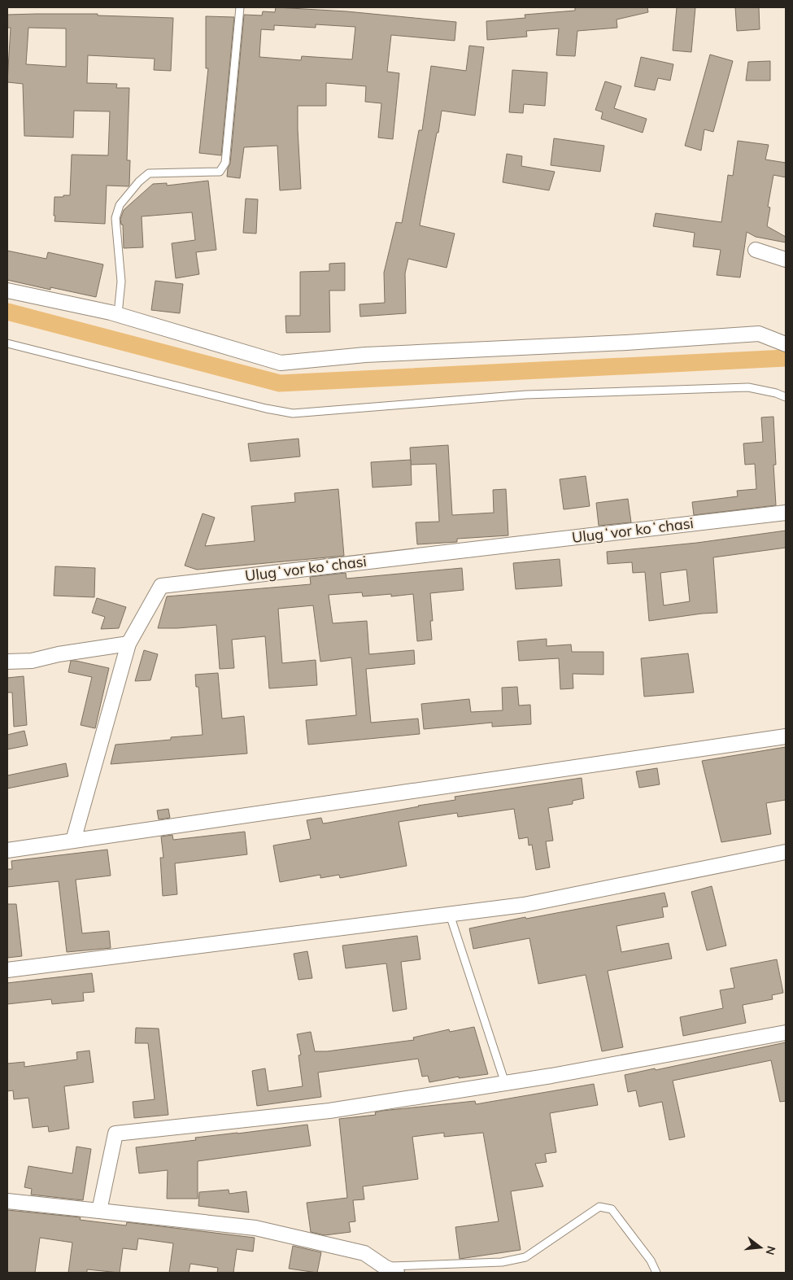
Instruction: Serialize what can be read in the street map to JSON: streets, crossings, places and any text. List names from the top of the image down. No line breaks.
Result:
{"streets":{"street":["Ulugʻvor koʻchasi"]},"north":"right"}
